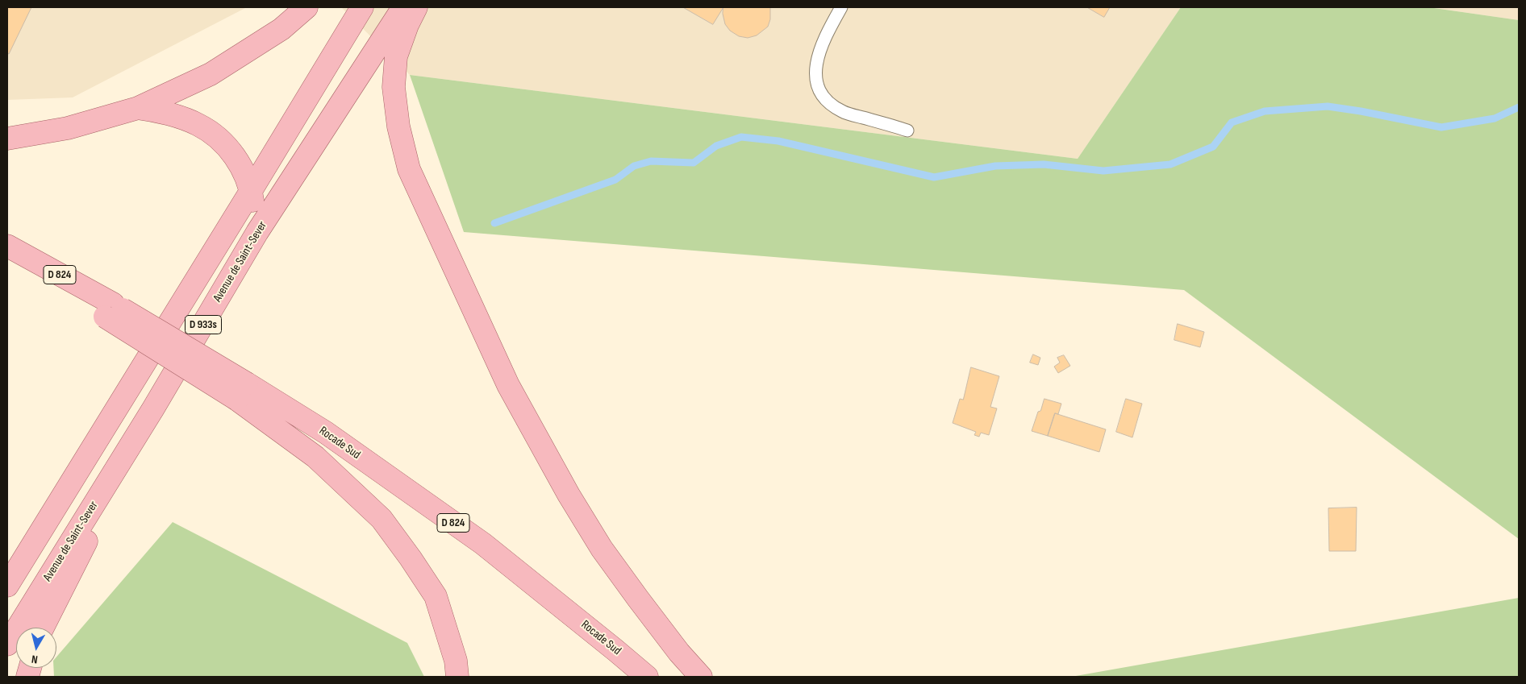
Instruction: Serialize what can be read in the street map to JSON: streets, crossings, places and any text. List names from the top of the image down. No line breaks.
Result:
{"streets":{"main road":["Avenue de Saint-Sever","D 824","D 933s","Rocade Sud"]},"north":"bottom"}
